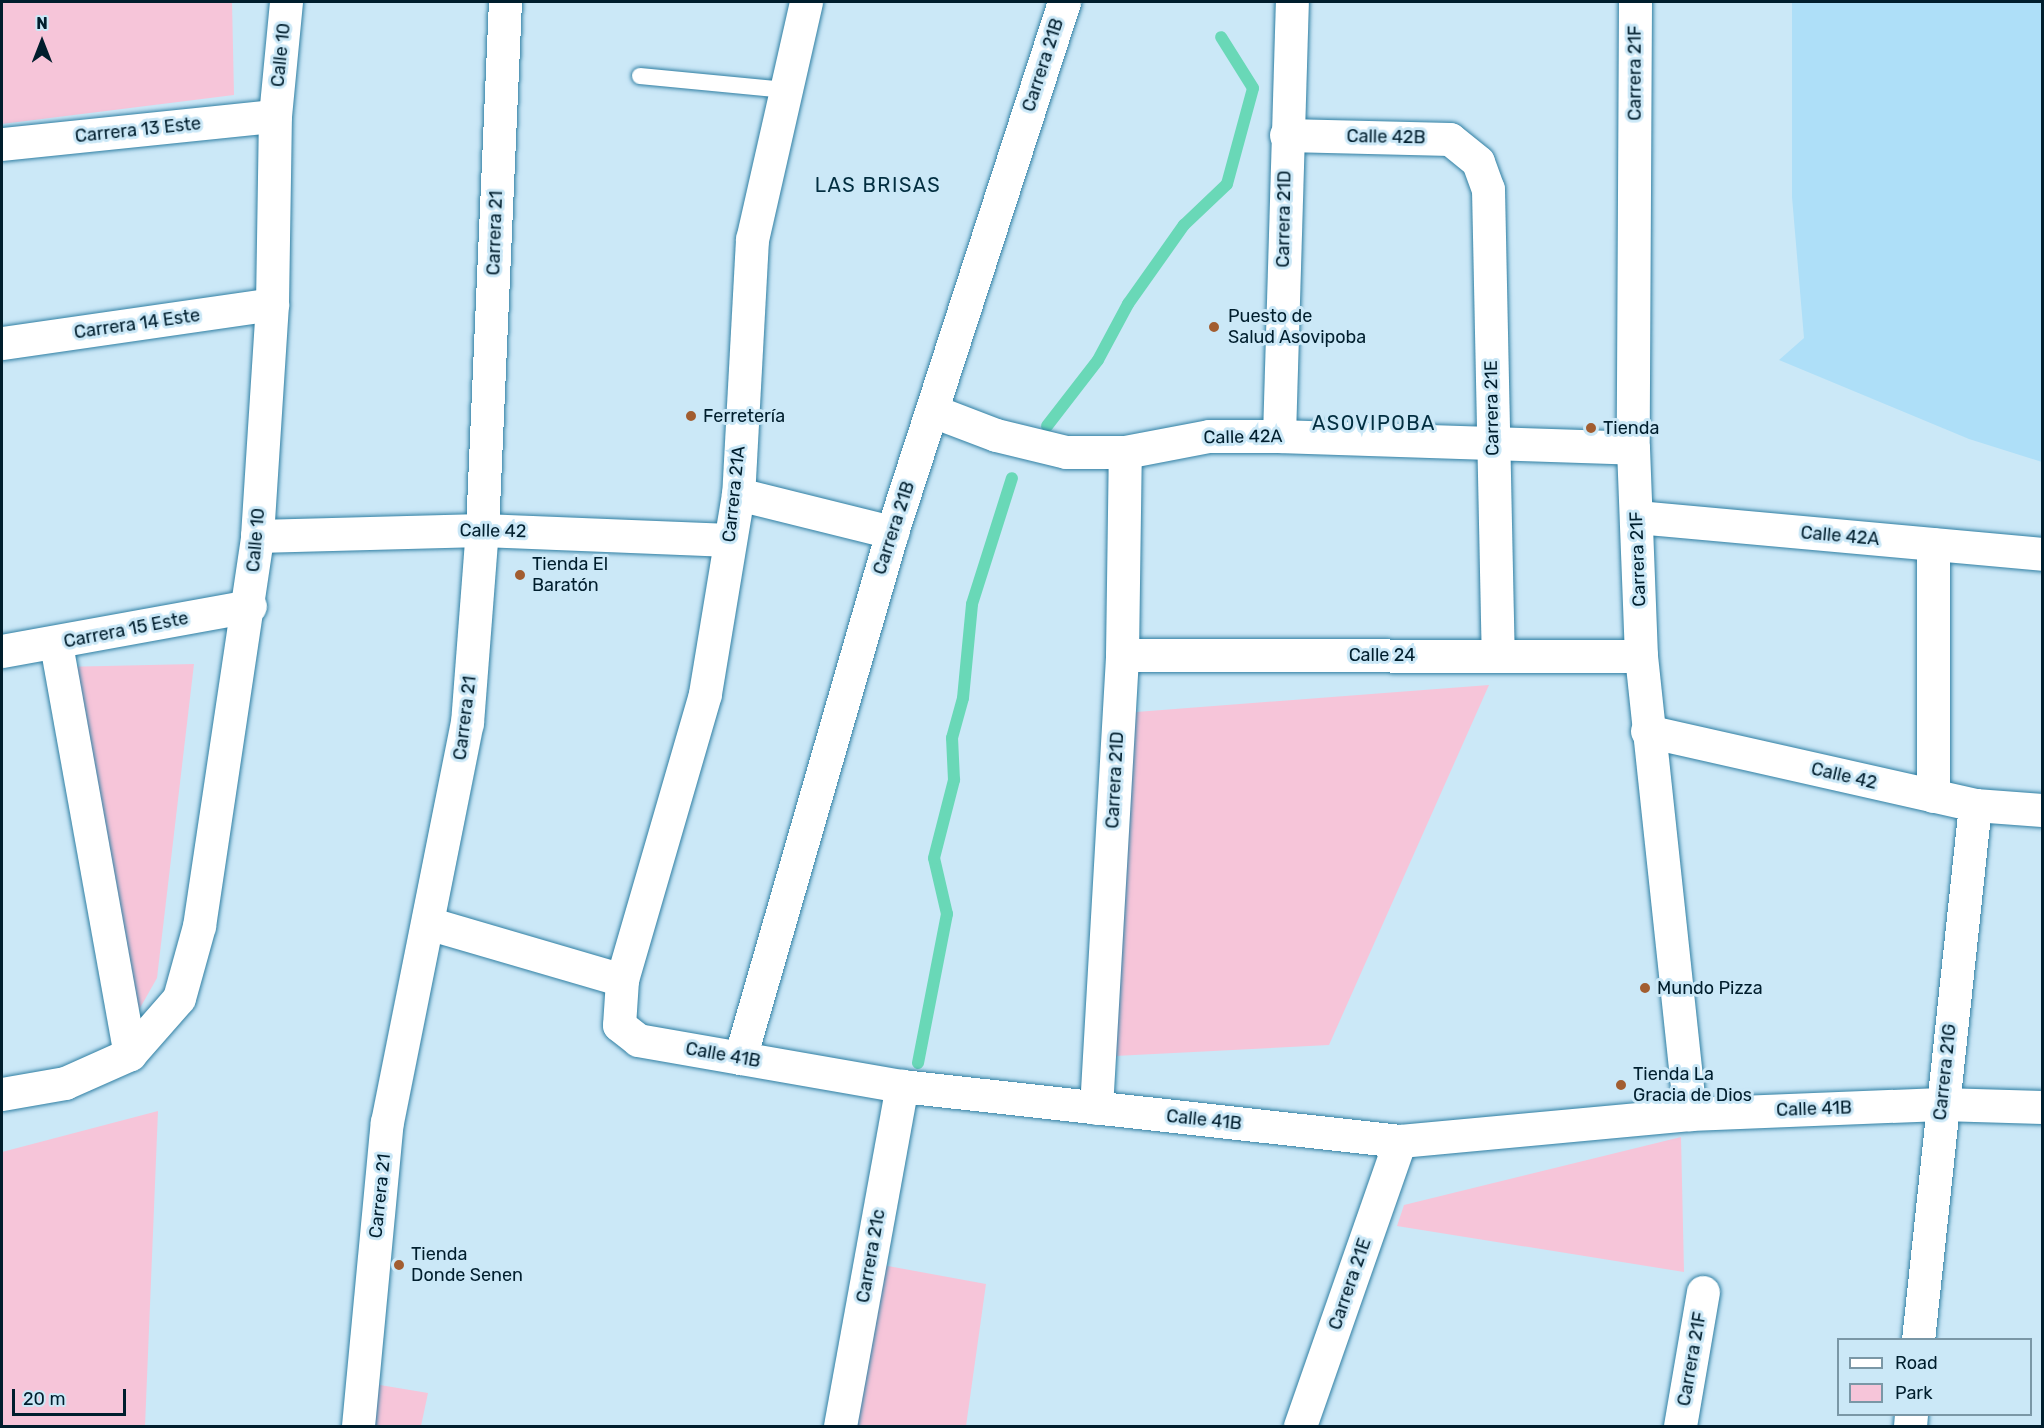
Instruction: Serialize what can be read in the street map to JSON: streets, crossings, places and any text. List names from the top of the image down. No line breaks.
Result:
{"streets":{"street":["Calle 10","Carrera 21B","Carrera 21F","Carrera 13 Este","Calle 42B","Carrera 21D","Carrera 21","Carrera 14 Este","Carrera 21E","Calle 42A","Carrera 21A","Calle 42","Carrera 15 Este","Calle 24","Calle 41B","Carrera 21G","Carrera 21c"]},"crossings":[["Calle 10","Carrera 13 Este"],["Calle 10","Carrera 14 Este"],["Calle 10","Calle 42"],["Calle 10","Carrera 15 Este"],["Carrera 21B","Calle 42A"],["Carrera 21B","Calle 41B"],["Carrera 21F","Calle 42A"],["Carrera 21F","Calle 42"],["Carrera 21F","Calle 24"],["Carrera 21F","Calle 41B"],["Calle 42B","Carrera 21D"],["Calle 42B","Carrera 21E"],["Carrera 21D","Calle 42A"],["Carrera 21D","Calle 24"],["Carrera 21D","Calle 41B"],["Carrera 21","Calle 42"],["Carrera 21E","Calle 42A"],["Carrera 21E","Calle 24"],["Carrera 21E","Calle 41B"],["Carrera 21A","Calle 42"],["Carrera 21A","Calle 41B"],["Calle 42","Carrera 21G"],["Calle 41B","Carrera 21G"],["Calle 41B","Carrera 21c"]],"districts":["LAS BRISAS","ASOVIPOBA"],"places":["Puesto de Salud Asovipoba","Ferretería","Tienda","Tienda El Baratón","Mundo Pizza","Tienda La Gracia de Dios","Tienda Donde Senen"],"legend":["Road","Park"],"scale_bar":"20 m","north":"top"}
